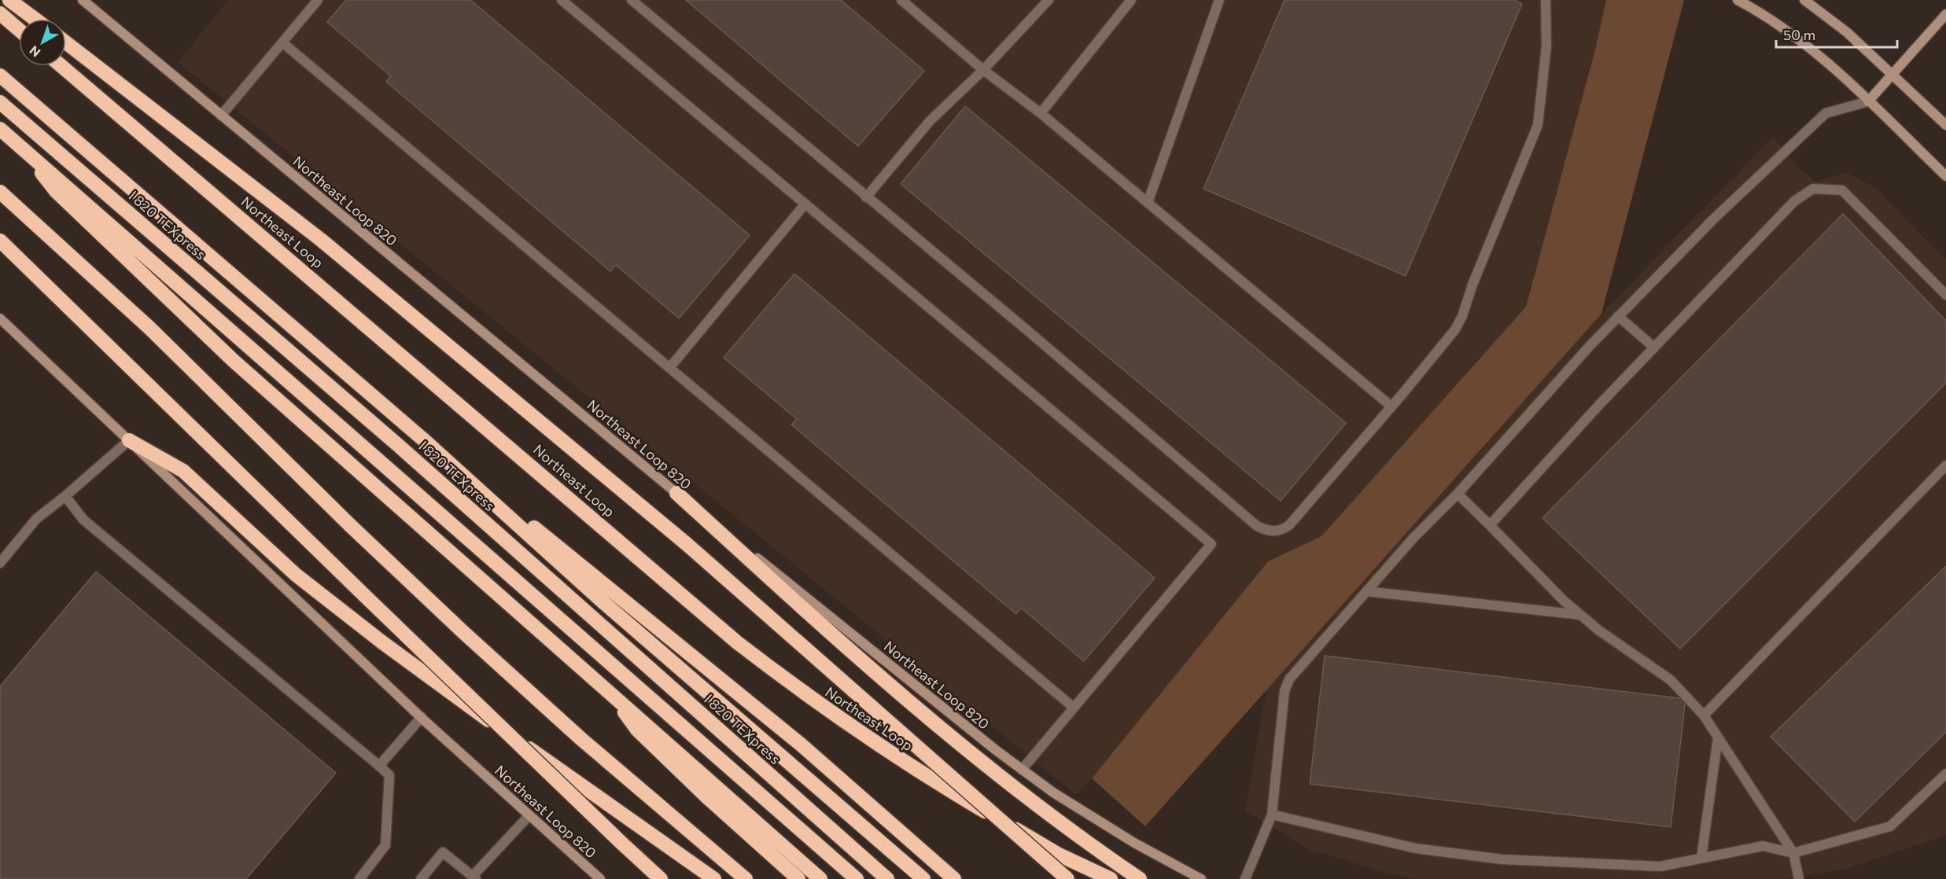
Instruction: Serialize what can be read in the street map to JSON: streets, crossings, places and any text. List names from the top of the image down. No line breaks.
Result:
{"streets":{"highway":["I 820 TEXpress","Northeast Loop"],"main road":["Northeast Loop 820"]},"scale_bar":"50 m","north":"bottom left"}
